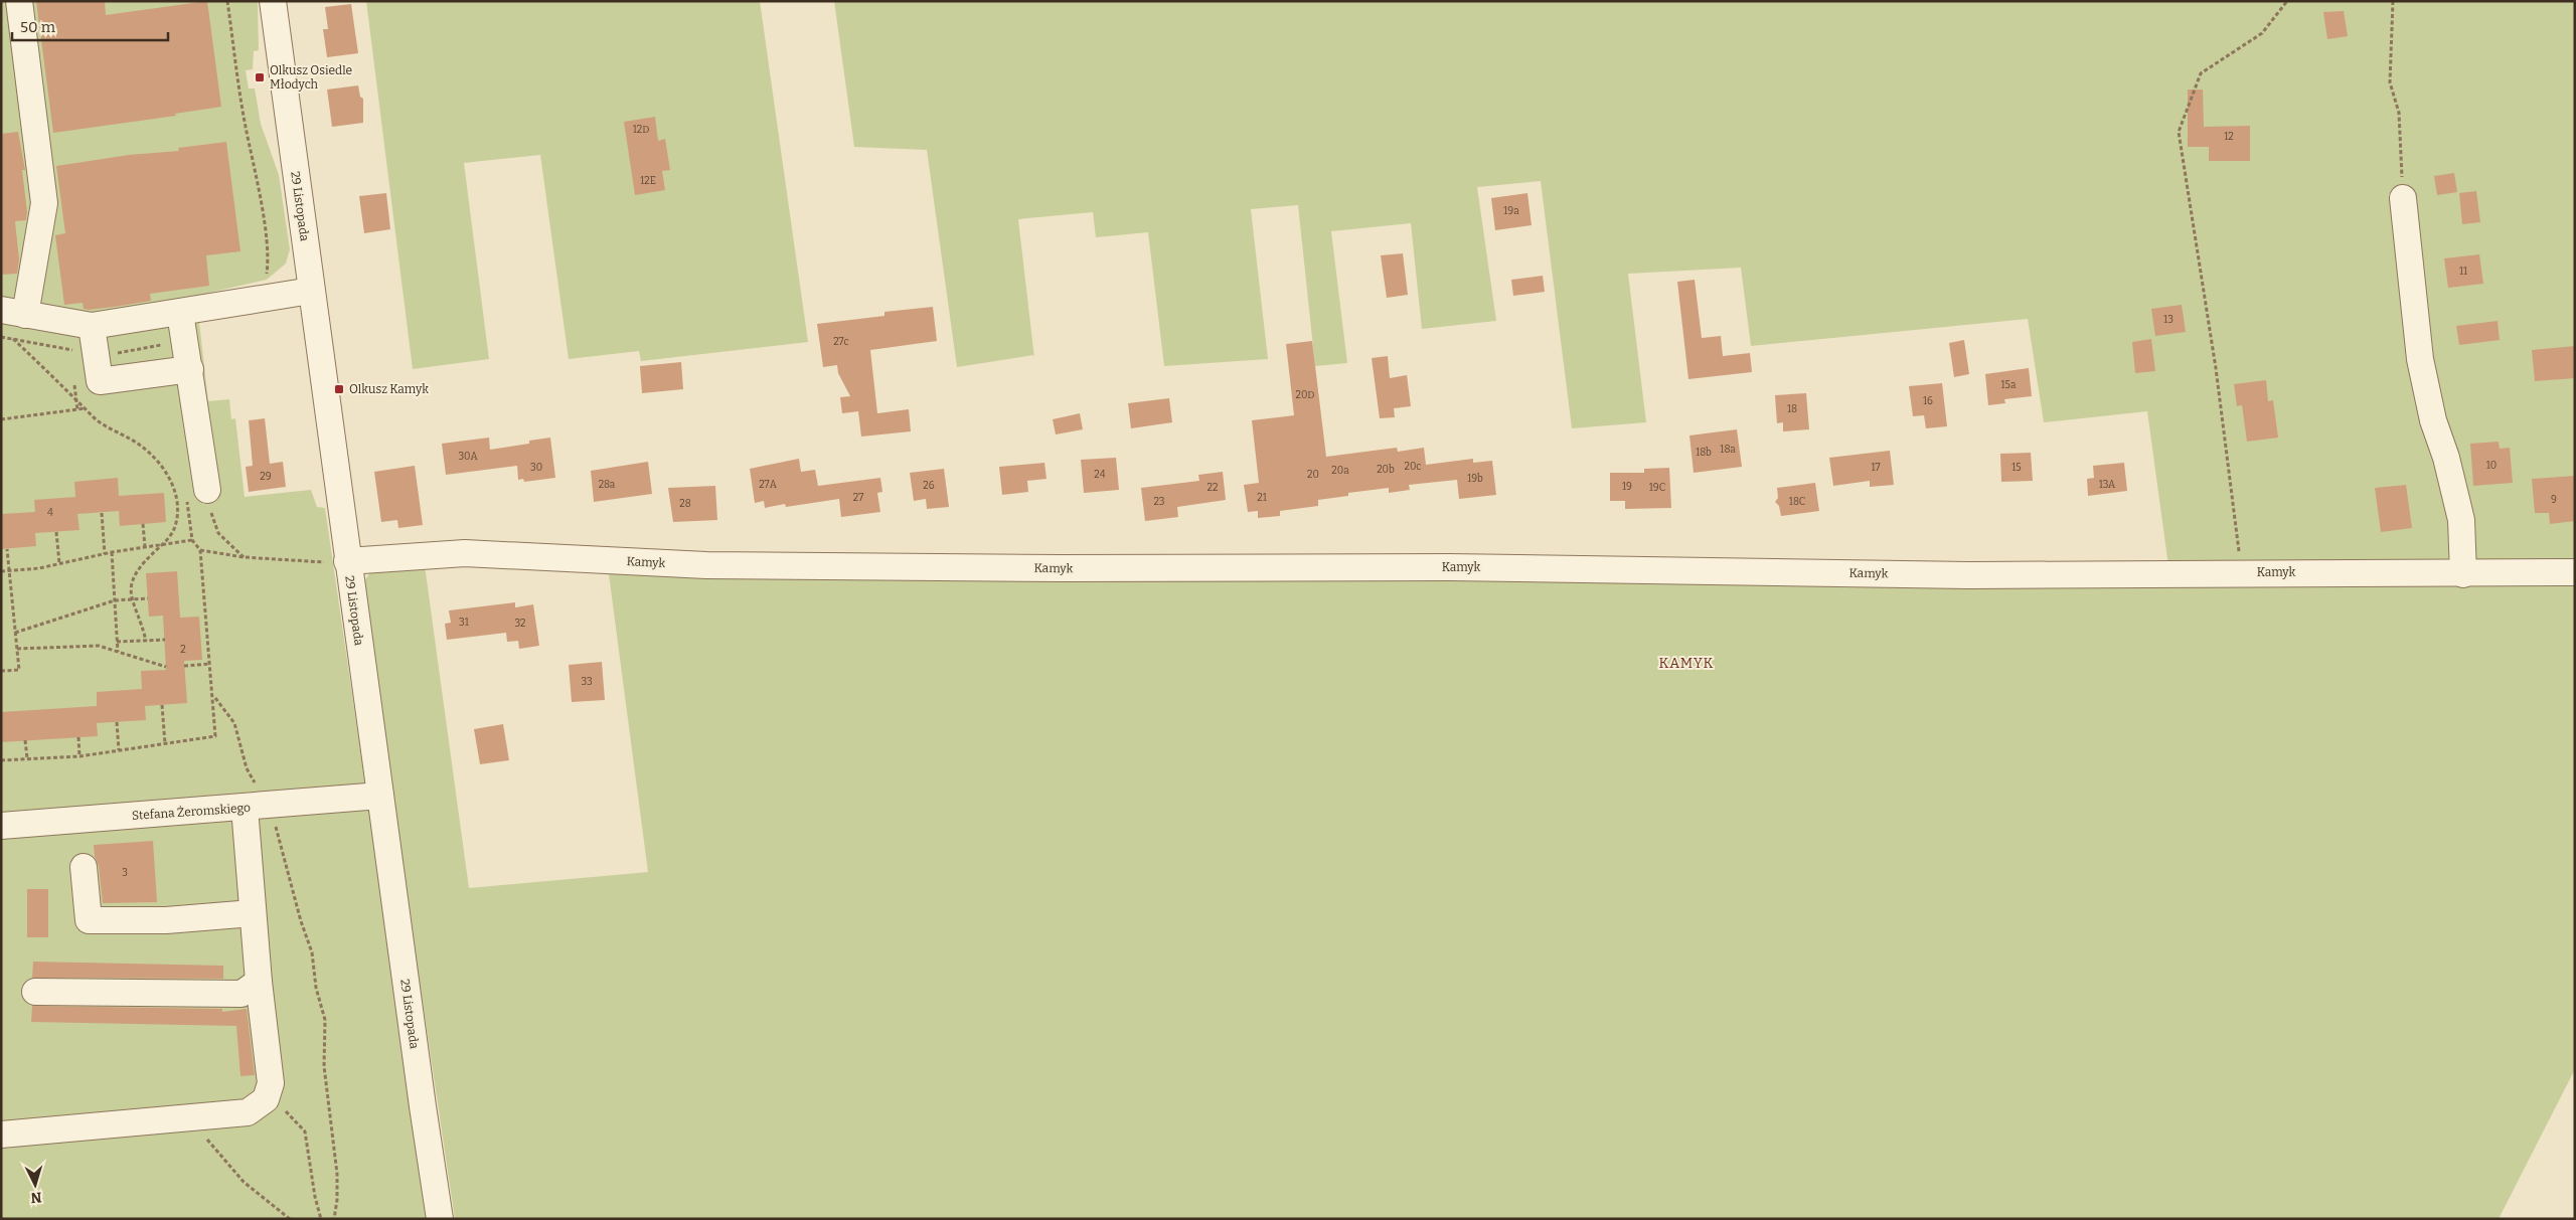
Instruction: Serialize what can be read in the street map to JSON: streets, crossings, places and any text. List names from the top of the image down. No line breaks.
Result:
{"streets":{"street":["29 Listopada","Kamyk","Stefana Żeromskiego"]},"crossings":[["29 Listopada","Kamyk"],["29 Listopada","Stefana Żeromskiego"]],"districts":["KAMYK"],"places":{"transit":["Olkusz Osiedle Młodych","Olkusz Kamyk"]},"house_numbers":["12D","12","12E","19a","11","13","27c","15a","20D","16","18","18a","18b","30A","10","20c","30","17","15","20b","20a","24","20","29","19b","28a","27A","13A","26","19","22","19C","27","21","9","23","18C","28","4","31","32","2","33","3"],"scale_bar":"50 m","north":"bottom"}
